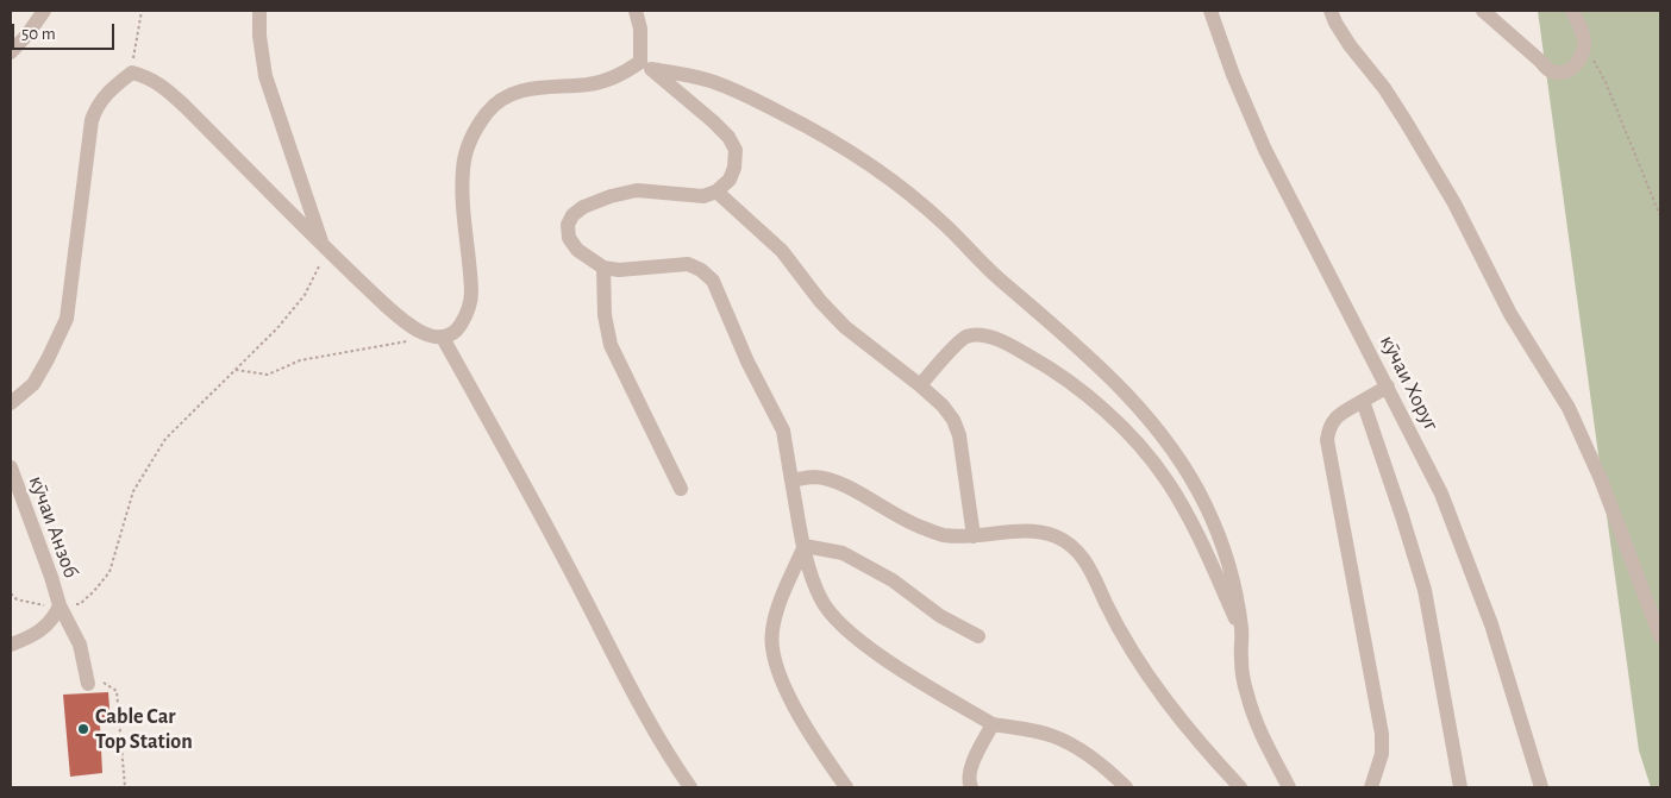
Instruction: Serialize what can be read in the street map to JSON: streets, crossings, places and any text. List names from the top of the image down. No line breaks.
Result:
{"streets":{"street":["кӯчаи Хоруг","кӯчаи Анзоб"]},"places":["Cable Car Top Station"],"scale_bar":"50 m"}
